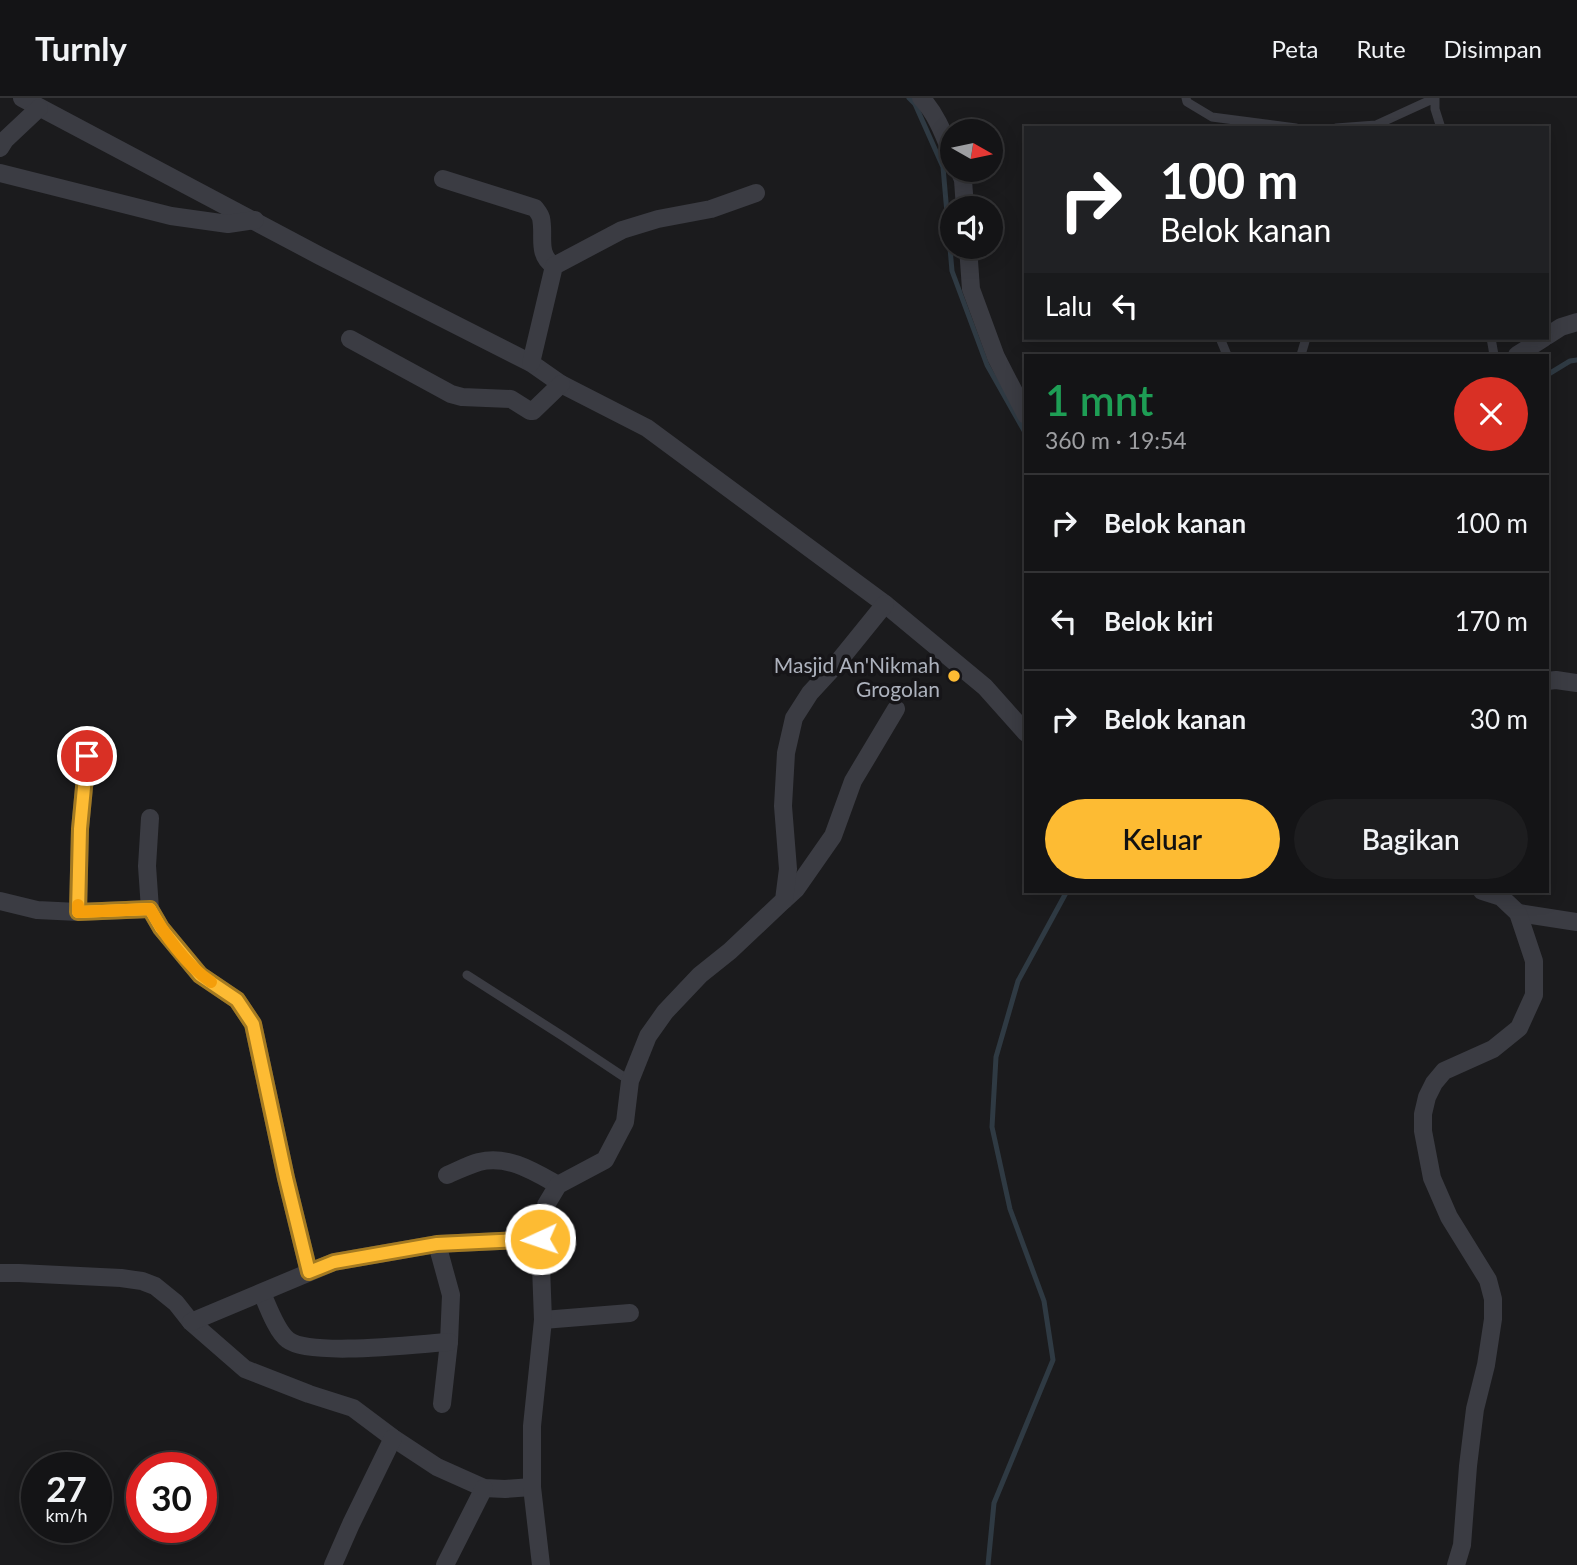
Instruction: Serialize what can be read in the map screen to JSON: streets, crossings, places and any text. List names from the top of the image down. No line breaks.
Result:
{"places":["Masjid An'Nikmah Grogolan"],"north":"right","page":{"header":"Turnly","nav":["Peta","Rute","Disimpan"],"turn":["100 m","Belok kanan"],"then":"Lalu","heading":["1 mnt","360 m · 19:54"],"list":[{"name":"Belok kanan","value":"100 m"},{"name":"Belok kiri","value":"170 m"},{"name":"Belok kanan","value":"30 m"}],"buttons":["Keluar","Bagikan"],"speed":"27 km/h","limit":"30"}}
